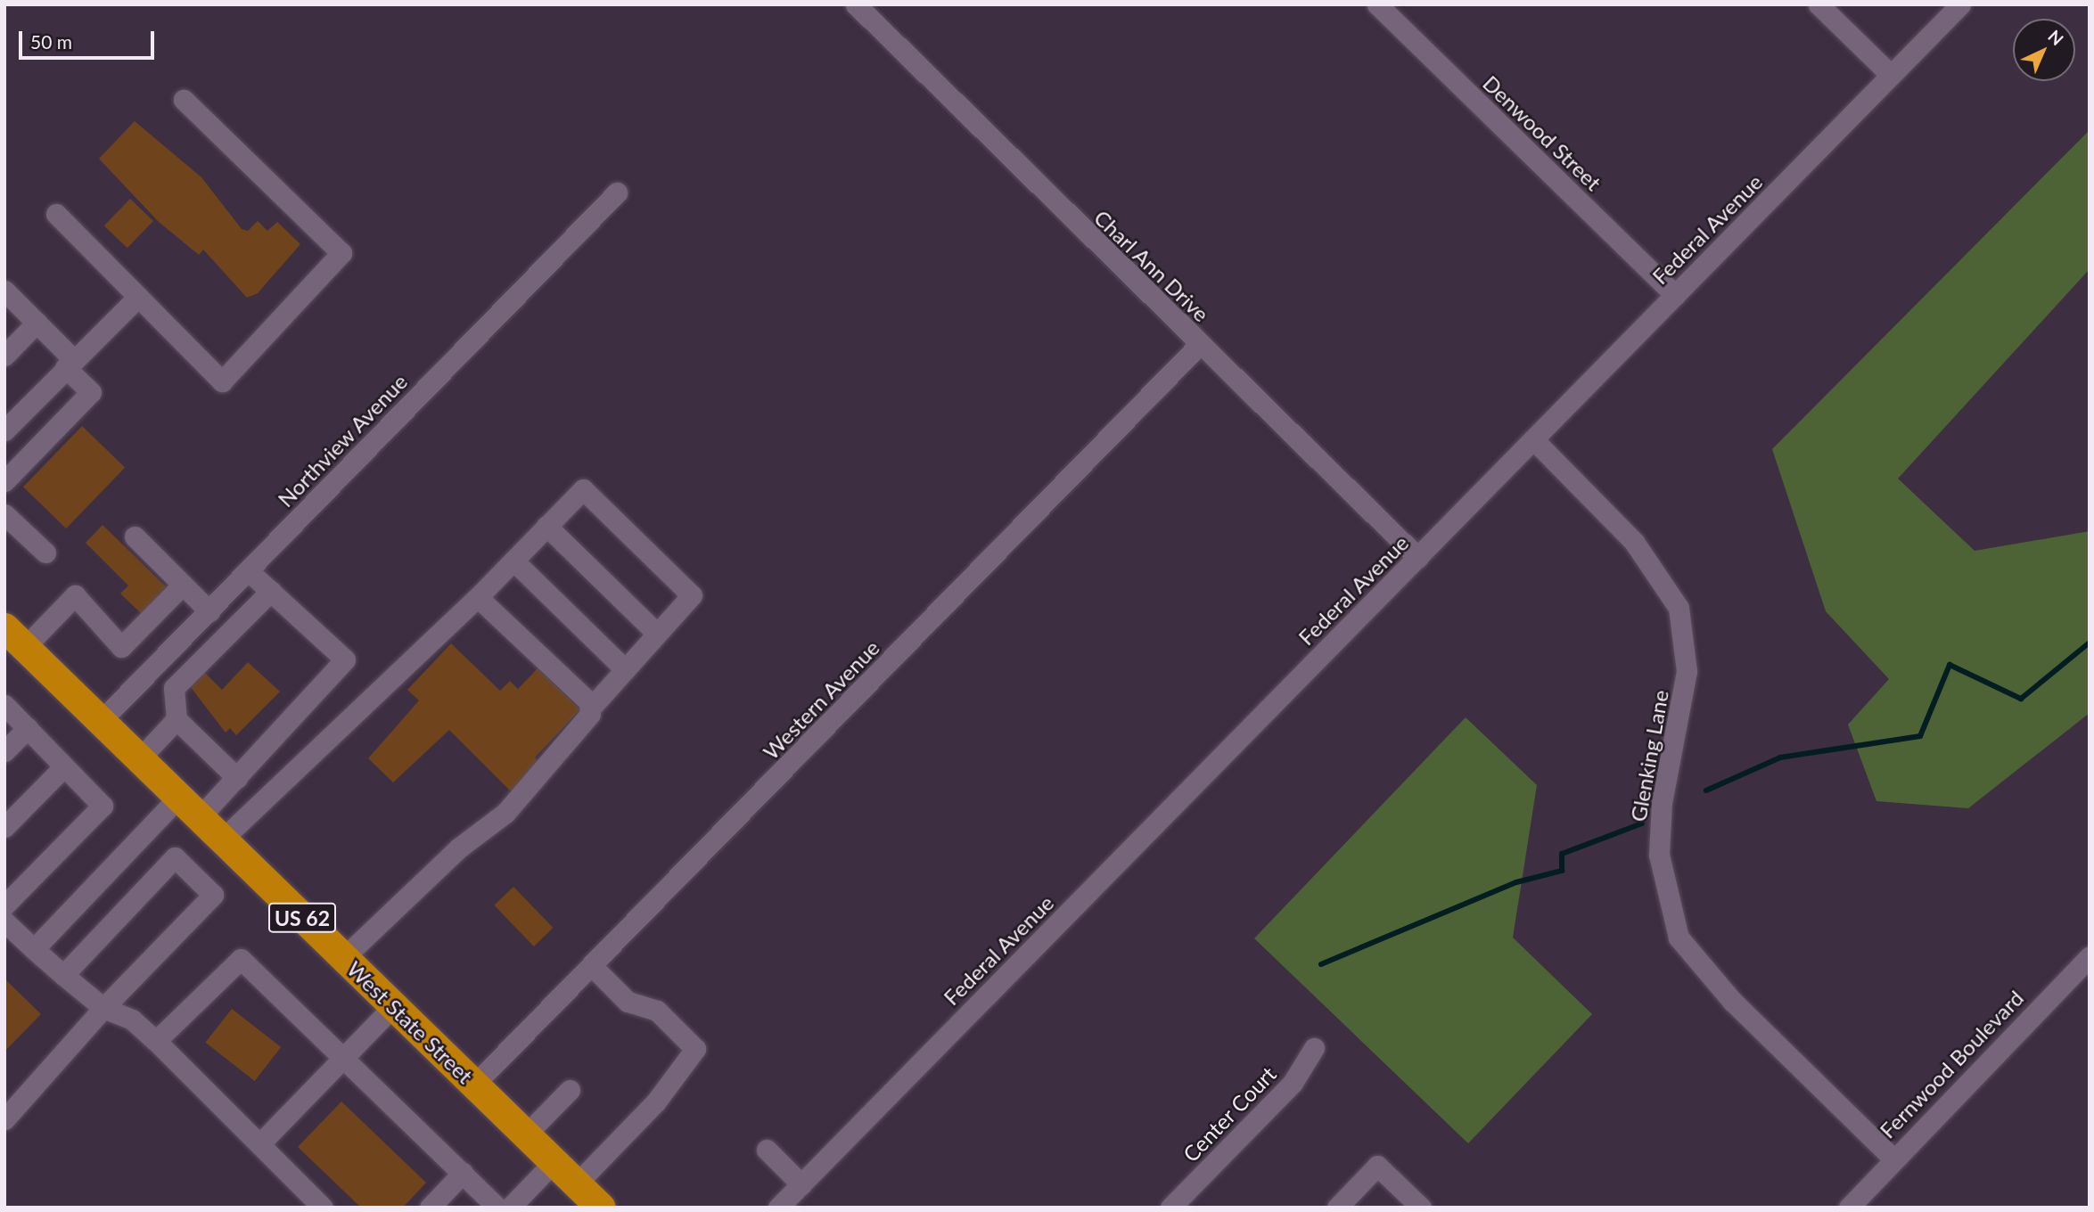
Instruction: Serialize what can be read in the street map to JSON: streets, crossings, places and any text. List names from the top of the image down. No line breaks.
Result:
{"streets":{"highway":["US 62","West State Street"],"street":["Denwood Street","Federal Avenue","Charl Ann Drive","Northview Avenue","Western Avenue","Glenking Lane","Fernwood Boulevard","Center Court"]},"crossings":[["Denwood Street","Federal Avenue"],["Federal Avenue","Charl Ann Drive"],["Federal Avenue","Glenking Lane"],["Charl Ann Drive","Western Avenue"],["Northview Avenue","West State Street"],["Western Avenue","West State Street"],["Glenking Lane","Fernwood Boulevard"]],"scale_bar":"50 m","north":"top right"}
